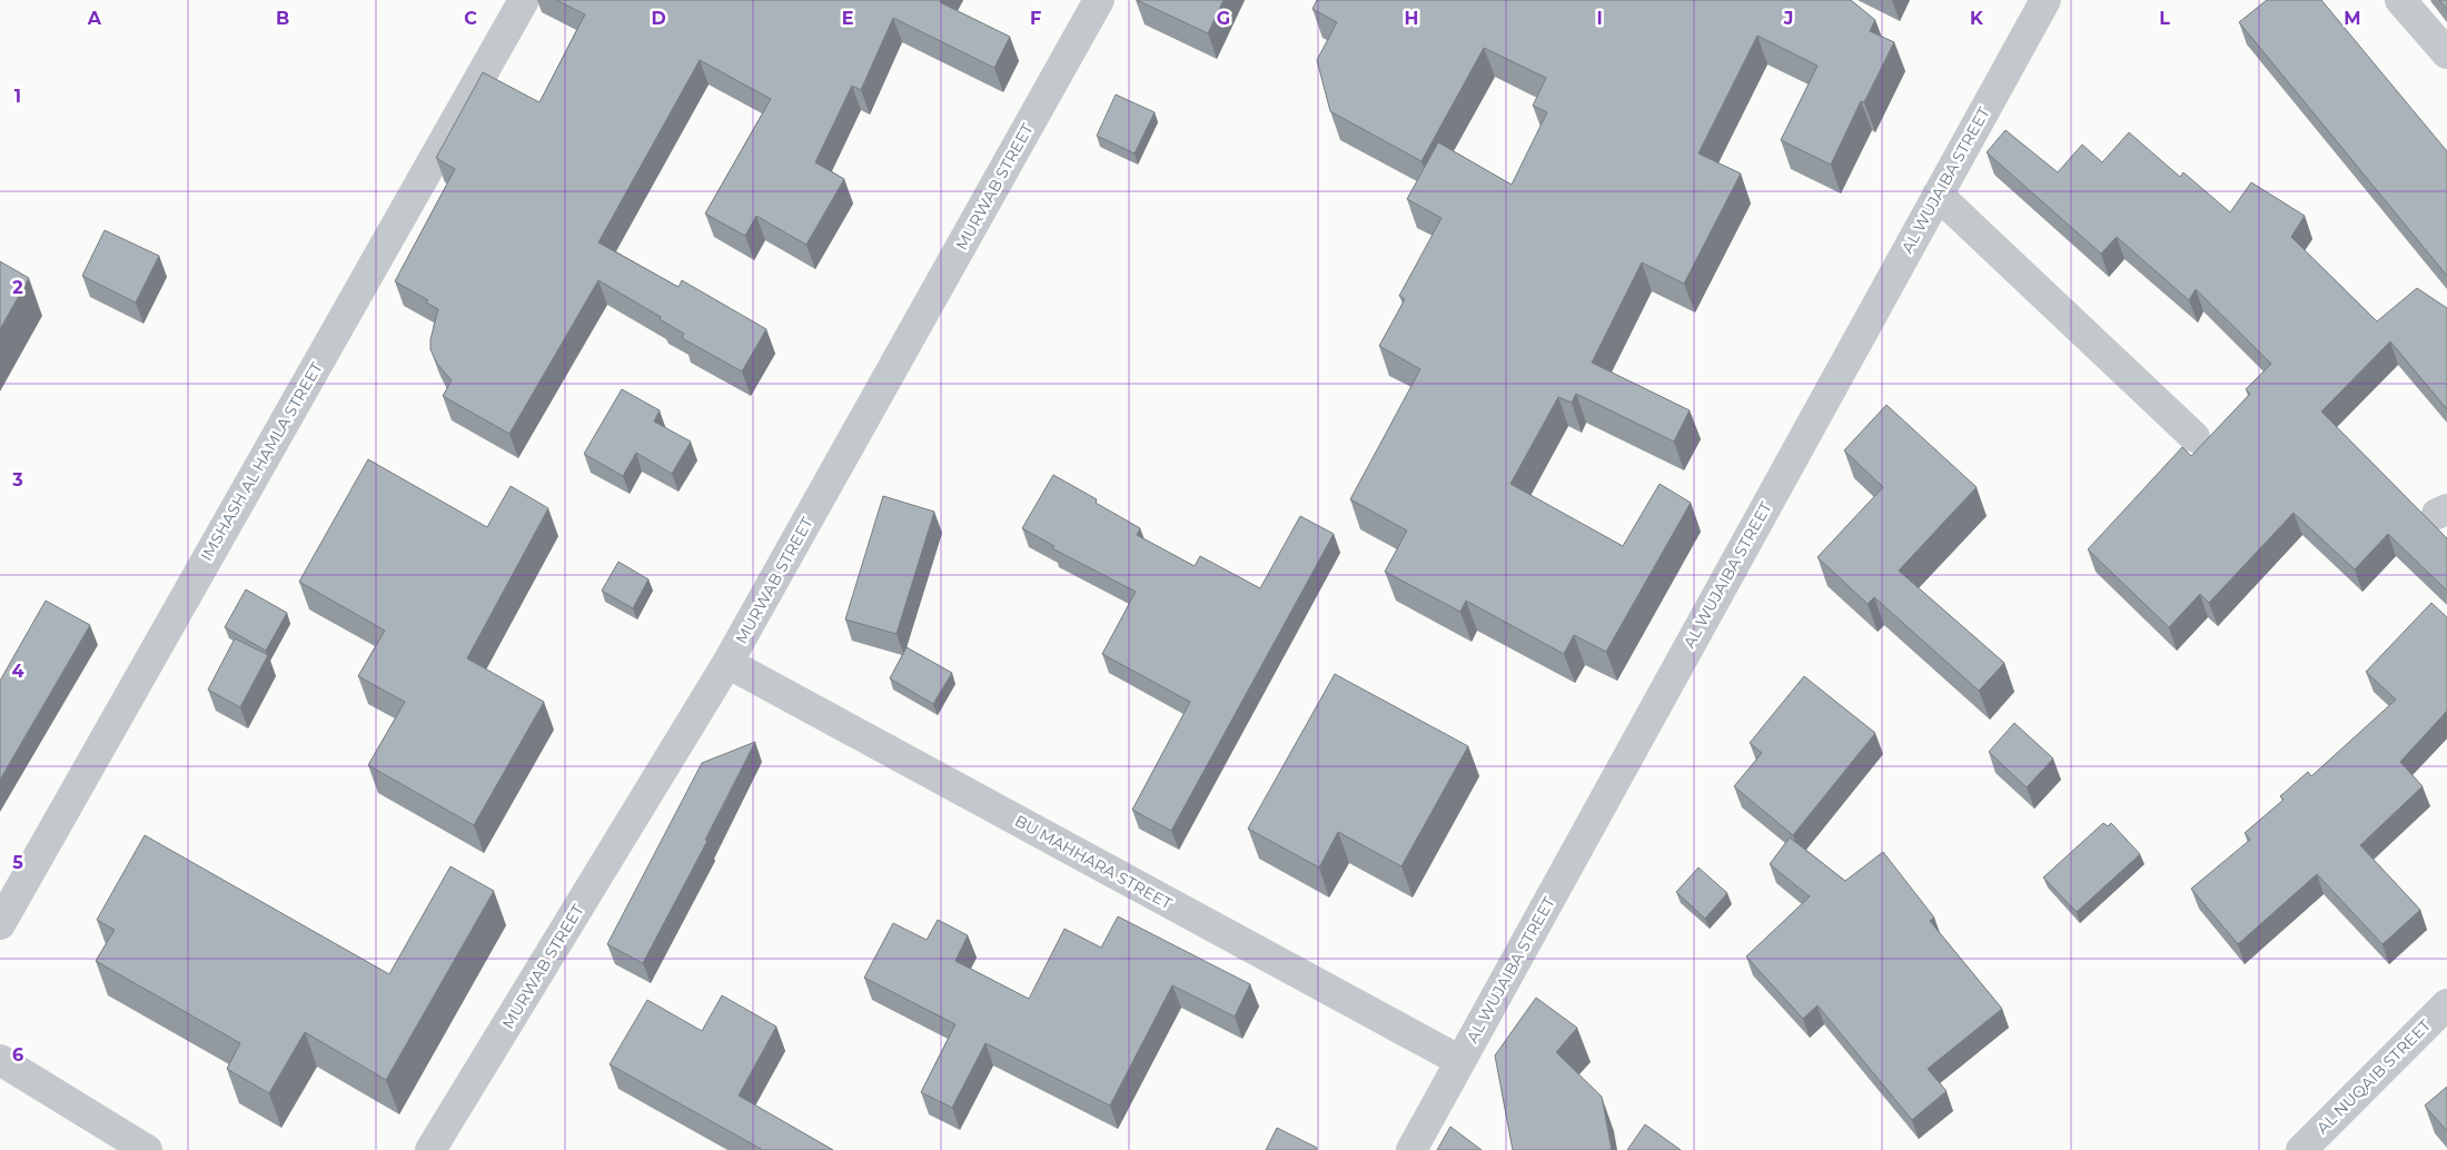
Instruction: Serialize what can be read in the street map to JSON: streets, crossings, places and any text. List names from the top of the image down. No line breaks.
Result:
{"streets":{"street":["AL WUJAIBA STREET","MURWAB STREET","IMSHASH AL HAMLA STREET","BU MAHHARA STREET","AL NUQAIB STREET"]},"crossings":[["AL WUJAIBA STREET","BU MAHHARA STREET"],["MURWAB STREET","BU MAHHARA STREET"]],"grid":{"columns":["A","B","C","D","E","F","G","H","I","J","K","L","M"],"rows":["1","2","3","4","5","6"]}}
